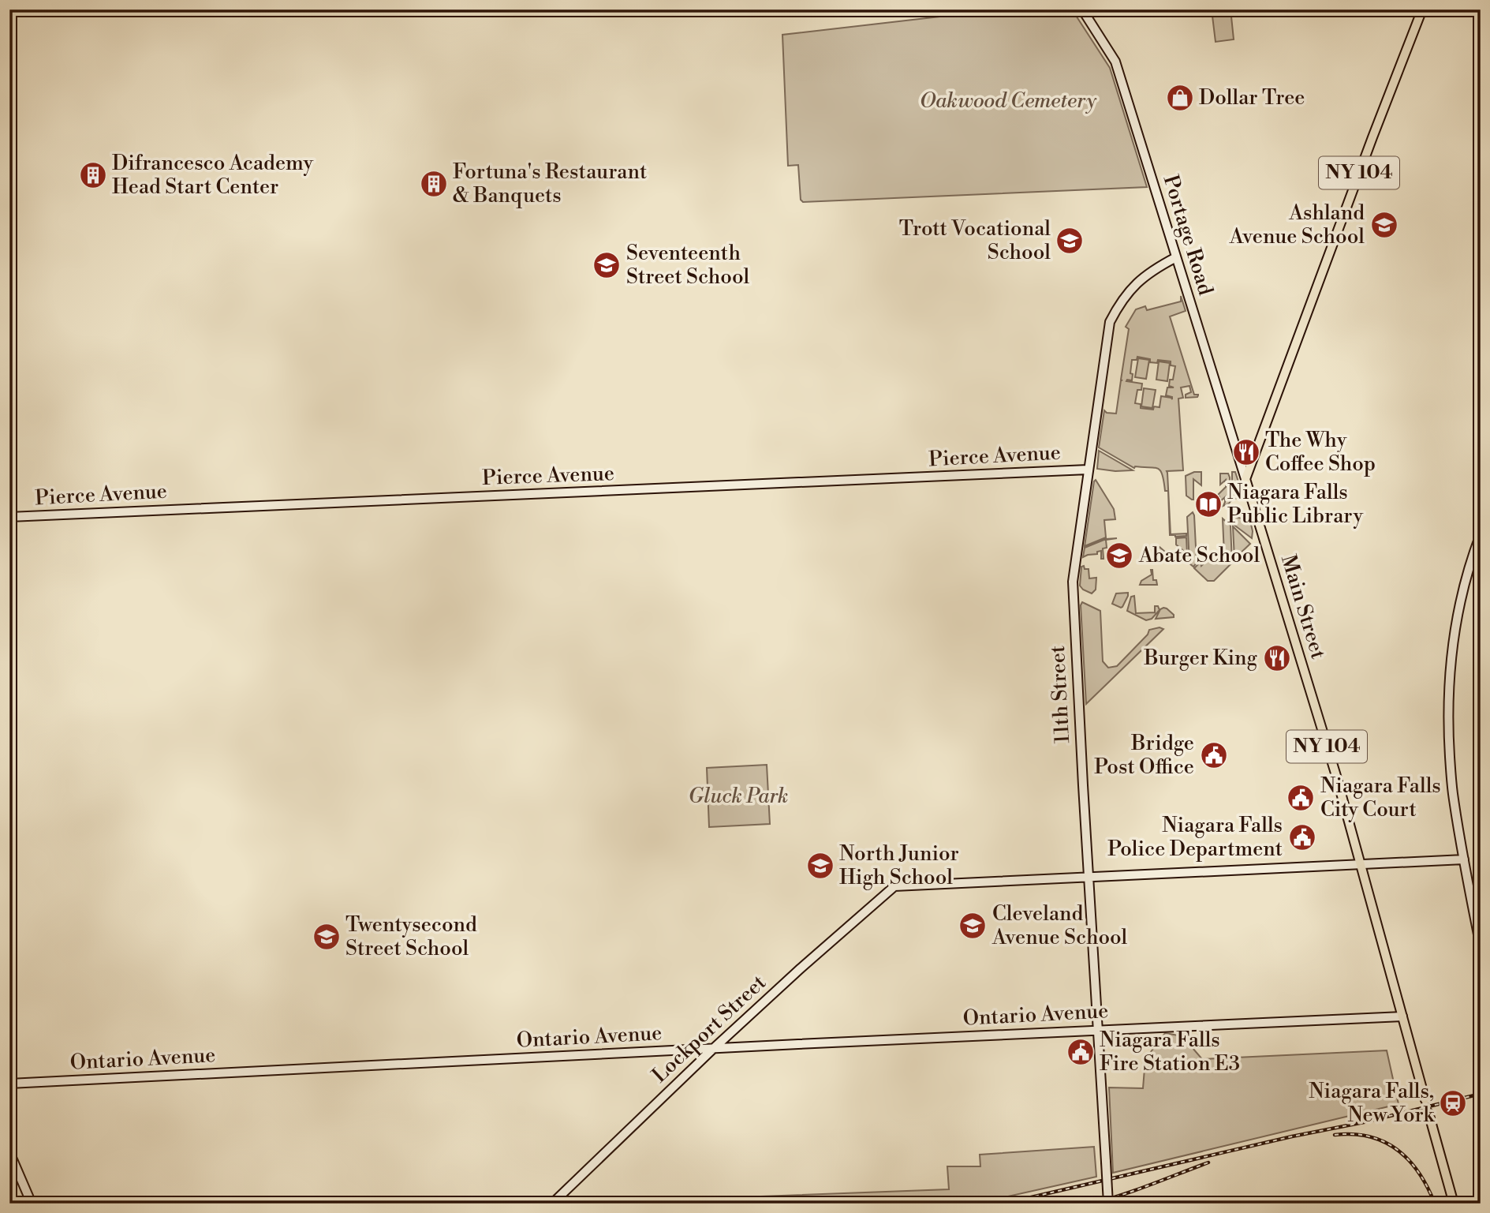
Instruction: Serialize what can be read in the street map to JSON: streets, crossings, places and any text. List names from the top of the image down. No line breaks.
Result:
{"streets":{"main road":["NY 104","Main Street"],"street":["Portage Road","Pierce Avenue","11th Street","Ontario Avenue","Lockport Street"]},"crossings":[["NY 104","Portage Road"],["NY 104","Main Street"],["Portage Road","Main Street"],["Portage Road","11th Street"],["Pierce Avenue","11th Street"],["Main Street","Ontario Avenue"],["11th Street","Ontario Avenue"],["11th Street","Lockport Street"],["Ontario Avenue","Lockport Street"]],"parks":["Oakwood Cemetery","Gluck Park"],"places":{"shop":["Dollar Tree"],"building":["Difrancesco Academy Head Start Center","Fortuna's Restaurant & Banquets"],"school or university":["Ashland Avenue School","Trott Vocational School","Seventeenth Street School","Abate School","North Junior High School","Cleveland Avenue School","Twentysecond Street School"],"restaurant":["The Why Coffee Shop","Burger King"],"library":["Niagara Falls Public Library"],"public building":["Bridge Post Office","Niagara Falls City Court","Niagara Falls Police Department","Niagara Falls Fire Station E3"],"station":["Niagara Falls, New York"]}}
